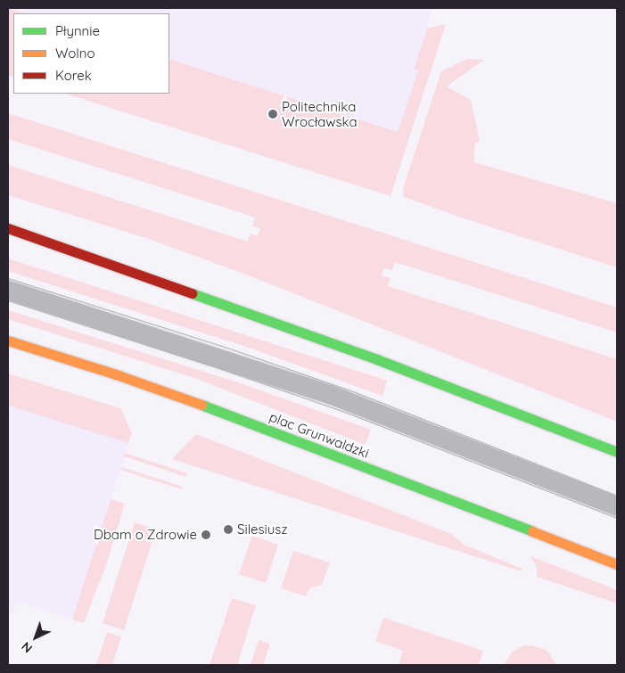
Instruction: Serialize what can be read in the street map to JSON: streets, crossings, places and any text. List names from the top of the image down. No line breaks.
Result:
{"streets":{"main road":["plac Grunwaldzki"]},"places":["Politechnika Wrocławska","Silesiusz","Dbam o Zdrowie"],"legend":["Płynnie","Wolno","Korek"],"north":"bottom left"}
